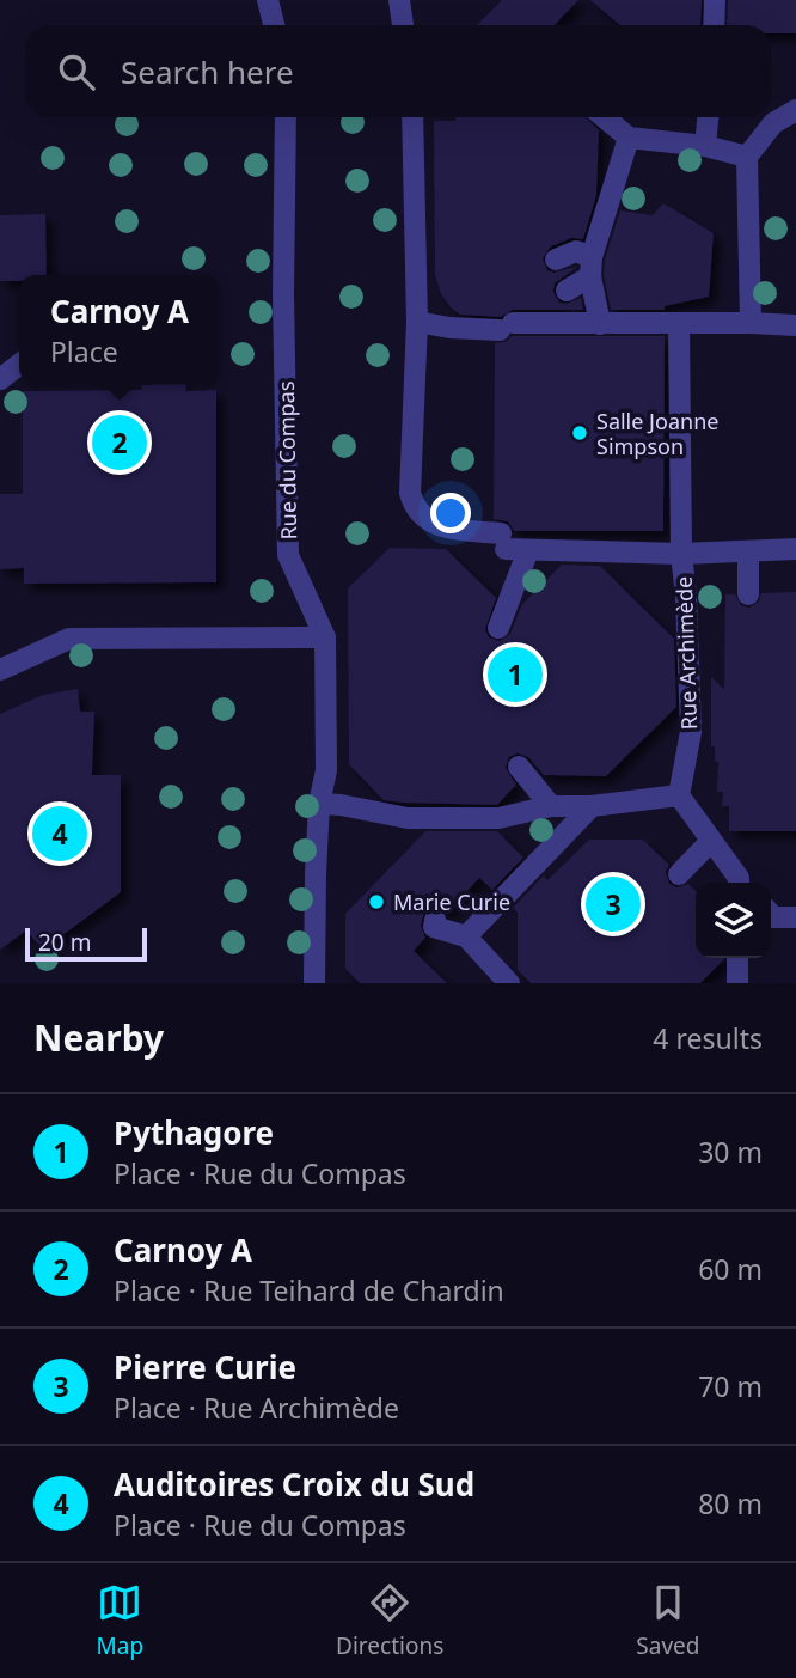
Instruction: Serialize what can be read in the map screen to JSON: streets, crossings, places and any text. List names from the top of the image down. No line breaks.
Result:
{"streets":{"street":["Rue du Compas","Rue Archimède"]},"places":["Salle Joanne Simpson","Marie Curie"],"scale_bar":"20 m","page":{"search":"Search here","popup":["Carnoy A","Place"],"pins":["2","1","4","3"],"scale":"20 m","heading":["Nearby","4 results"],"list":[{"mark":"1","name":"Pythagore","note":"Place · Rue du Compas","value":"30 m"},{"mark":"2","name":"Carnoy A","note":"Place · Rue Teihard de Chardin","value":"60 m"},{"mark":"3","name":"Pierre Curie","note":"Place · Rue Archimède","value":"70 m"},{"mark":"4","name":"Auditoires Croix du Sud","note":"Place · Rue du Compas","value":"80 m"}],"nav":["Map","Directions","Saved"]}}
